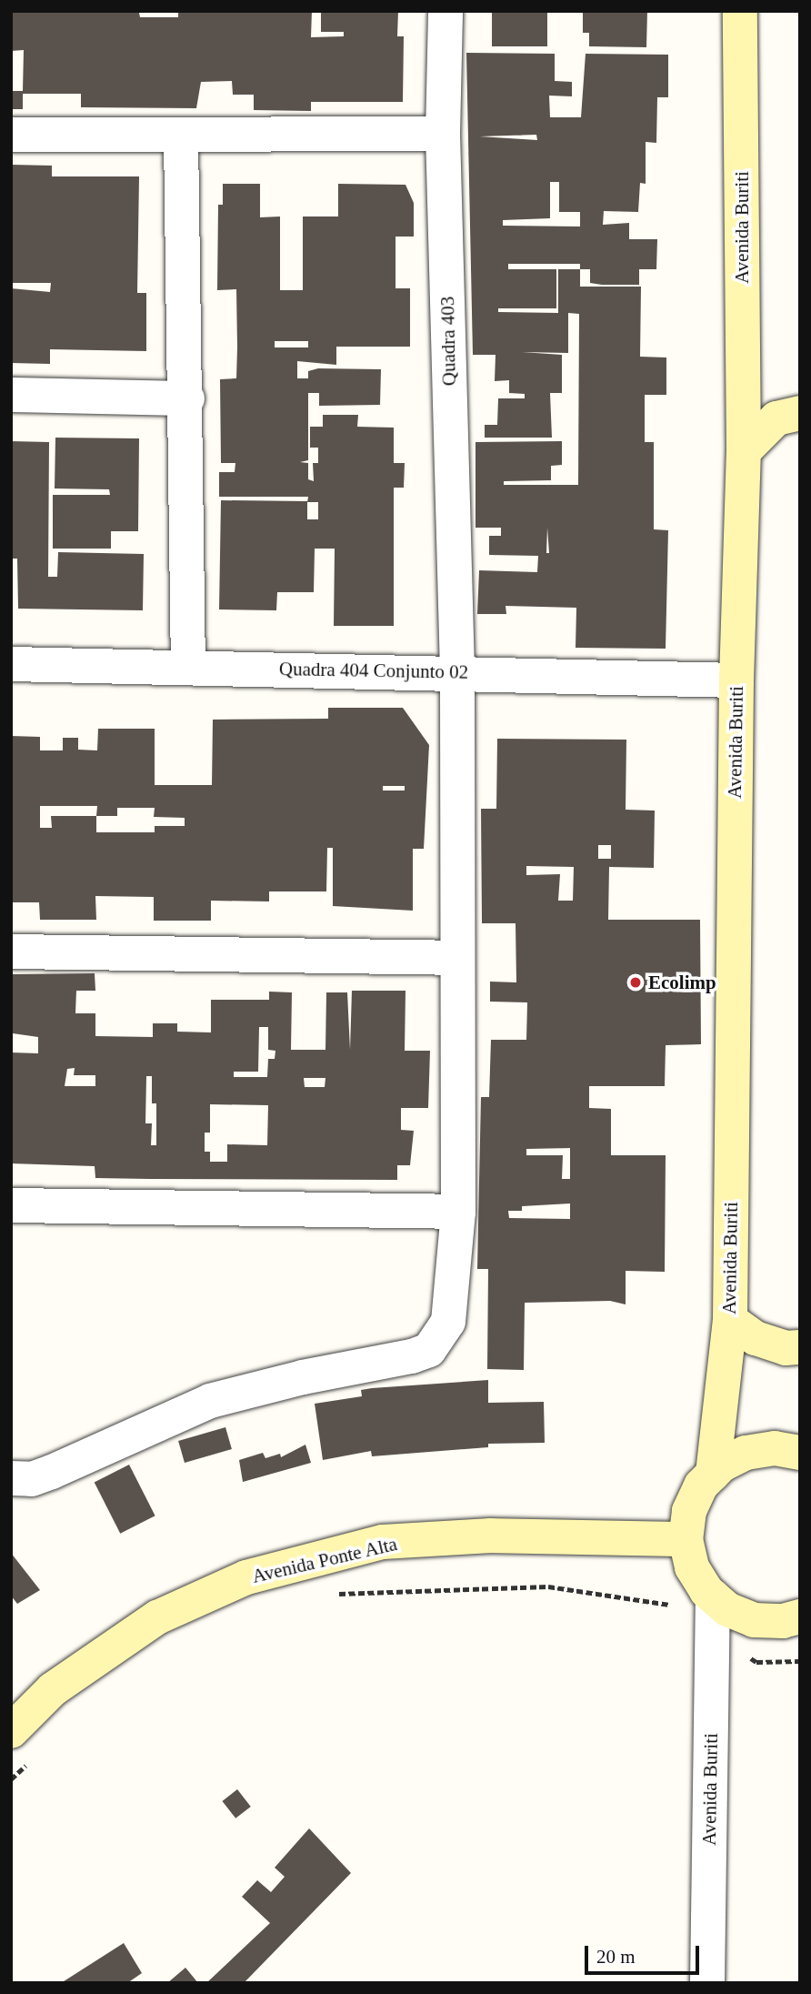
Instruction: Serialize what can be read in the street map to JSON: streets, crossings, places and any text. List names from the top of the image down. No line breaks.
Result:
{"streets":{"main road":["Avenida Buriti","Avenida Ponte Alta"],"street":["Quadra 403","Quadra 404 Conjunto 02"]},"crossings":[["Avenida Buriti","Quadra 404 Conjunto 02"],["Avenida Buriti","Avenida Ponte Alta"],["Quadra 403","Quadra 404 Conjunto 02"]],"places":["Ecolimp"],"scale_bar":"20 m"}
